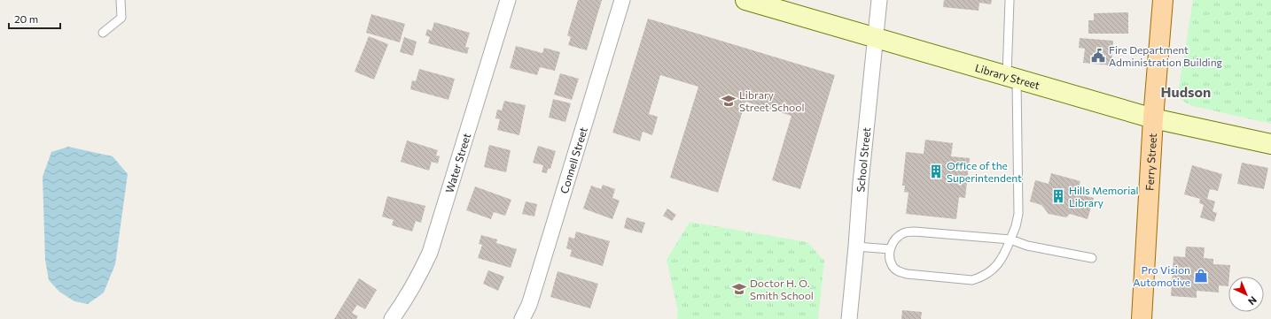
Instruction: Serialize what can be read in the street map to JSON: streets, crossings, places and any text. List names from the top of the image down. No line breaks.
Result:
{"streets":{"main road":["Ferry Street"],"street":["Library Street","School Street","Connell Street","Water Street"]},"crossings":[["Library Street","School Street"],["Library Street","Ferry Street"]],"districts":["Hudson"],"places":{"public building":["Fire Department Administration Building"],"school or university":["Library Street School","Doctor H. O. Smith School"],"building":["Office of the Superintendent","Hills Memorial Library"],"shop":["Pro Vision Automotive"]},"scale_bar":"20 m","north":"bottom right"}
